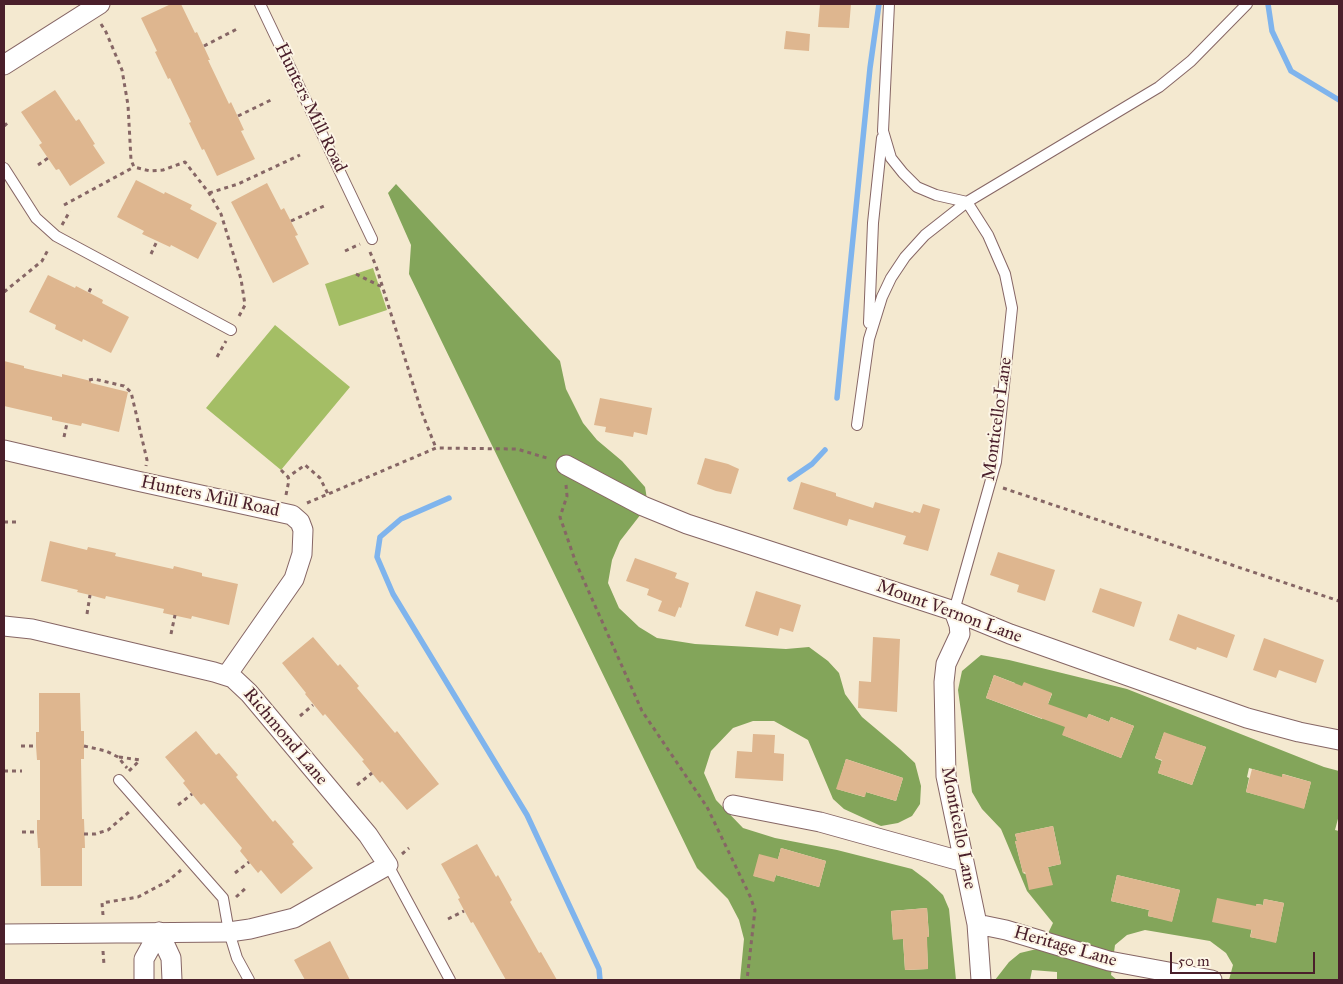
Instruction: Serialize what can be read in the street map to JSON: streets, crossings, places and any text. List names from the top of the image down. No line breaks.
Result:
{"streets":{"street":["Hunters Mill Road","Monticello Lane","Mount Vernon Lane","Richmond Lane","Heritage Lane"]},"crossings":[["Hunters Mill Road","Richmond Lane"],["Monticello Lane","Mount Vernon Lane"],["Monticello Lane","Heritage Lane"]],"scale_bar":"50 m"}
